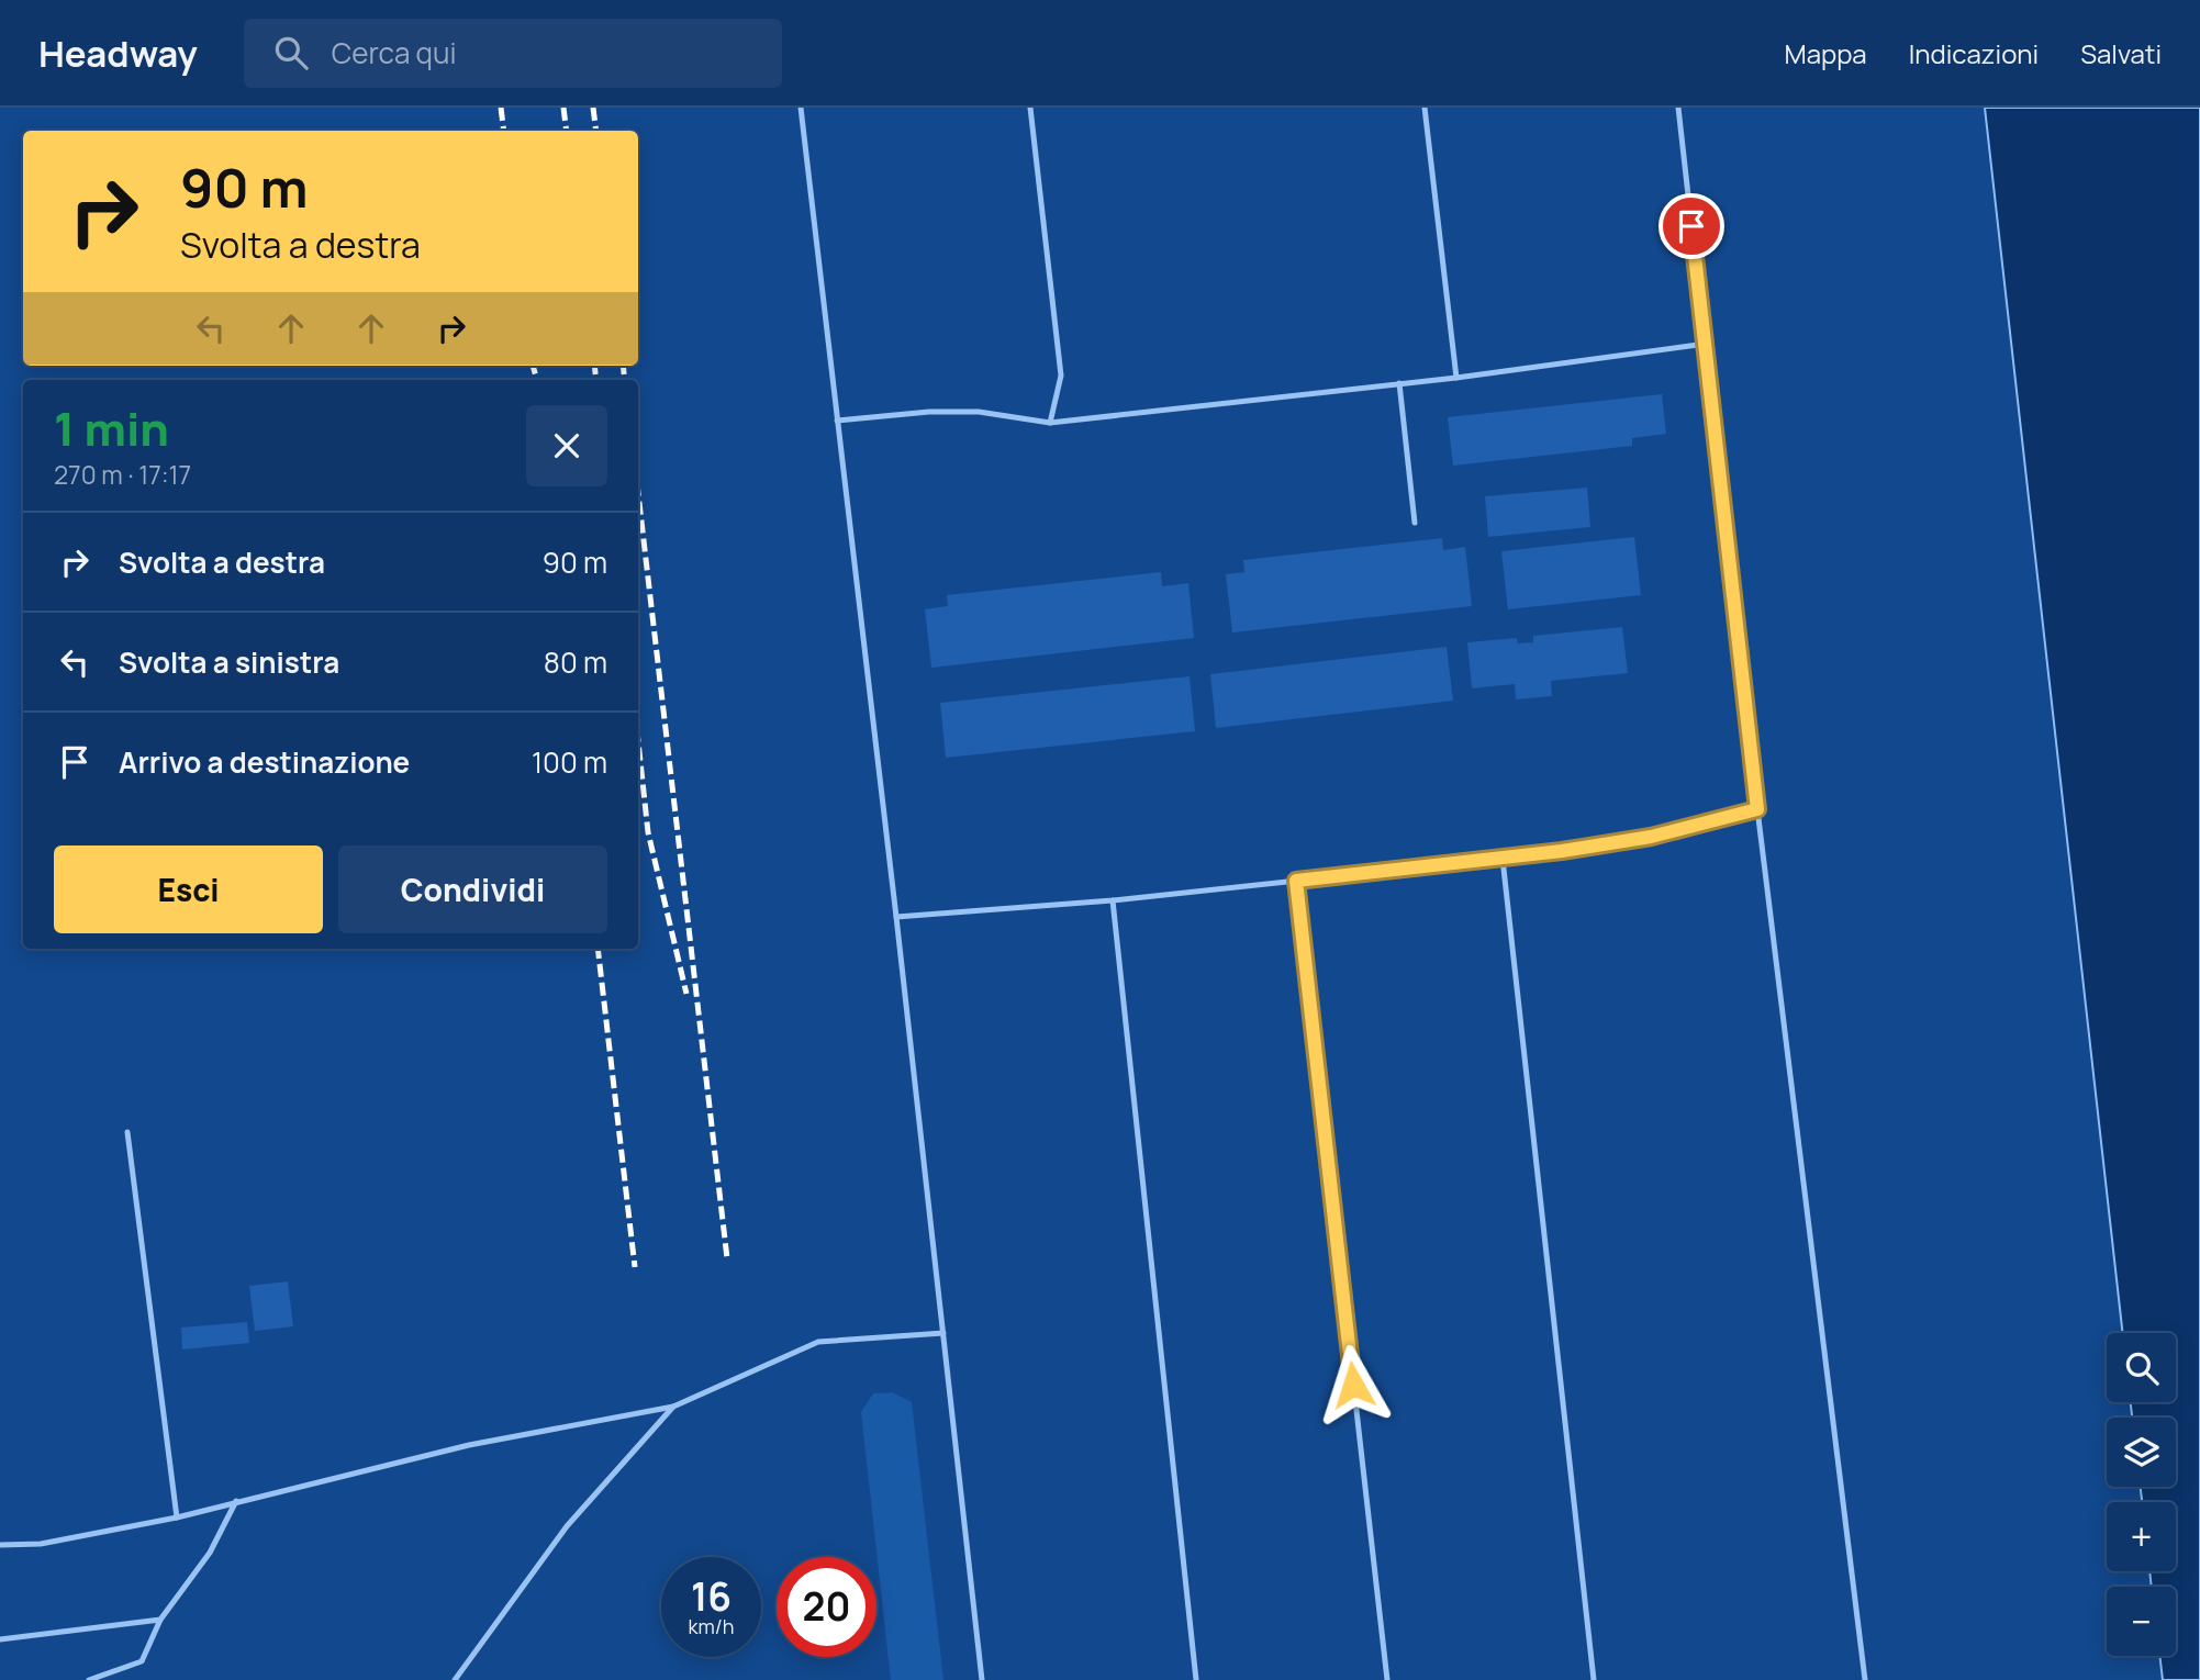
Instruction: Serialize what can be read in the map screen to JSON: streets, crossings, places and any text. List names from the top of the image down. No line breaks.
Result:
{"page":{"header":"Headway","search":"Cerca qui","nav":["Mappa","Indicazioni","Salvati"],"turn":["90 m","Svolta a destra"],"heading":["1 min","270 m · 17:17"],"list":[{"name":"Svolta a destra","value":"90 m"},{"name":"Svolta a sinistra","value":"80 m"},{"name":"Arrivo a destinazione","value":"100 m"}],"buttons":["Esci","Condividi"],"map_buttons":["+","−"],"speed":"16 km/h","limit":"20"}}
